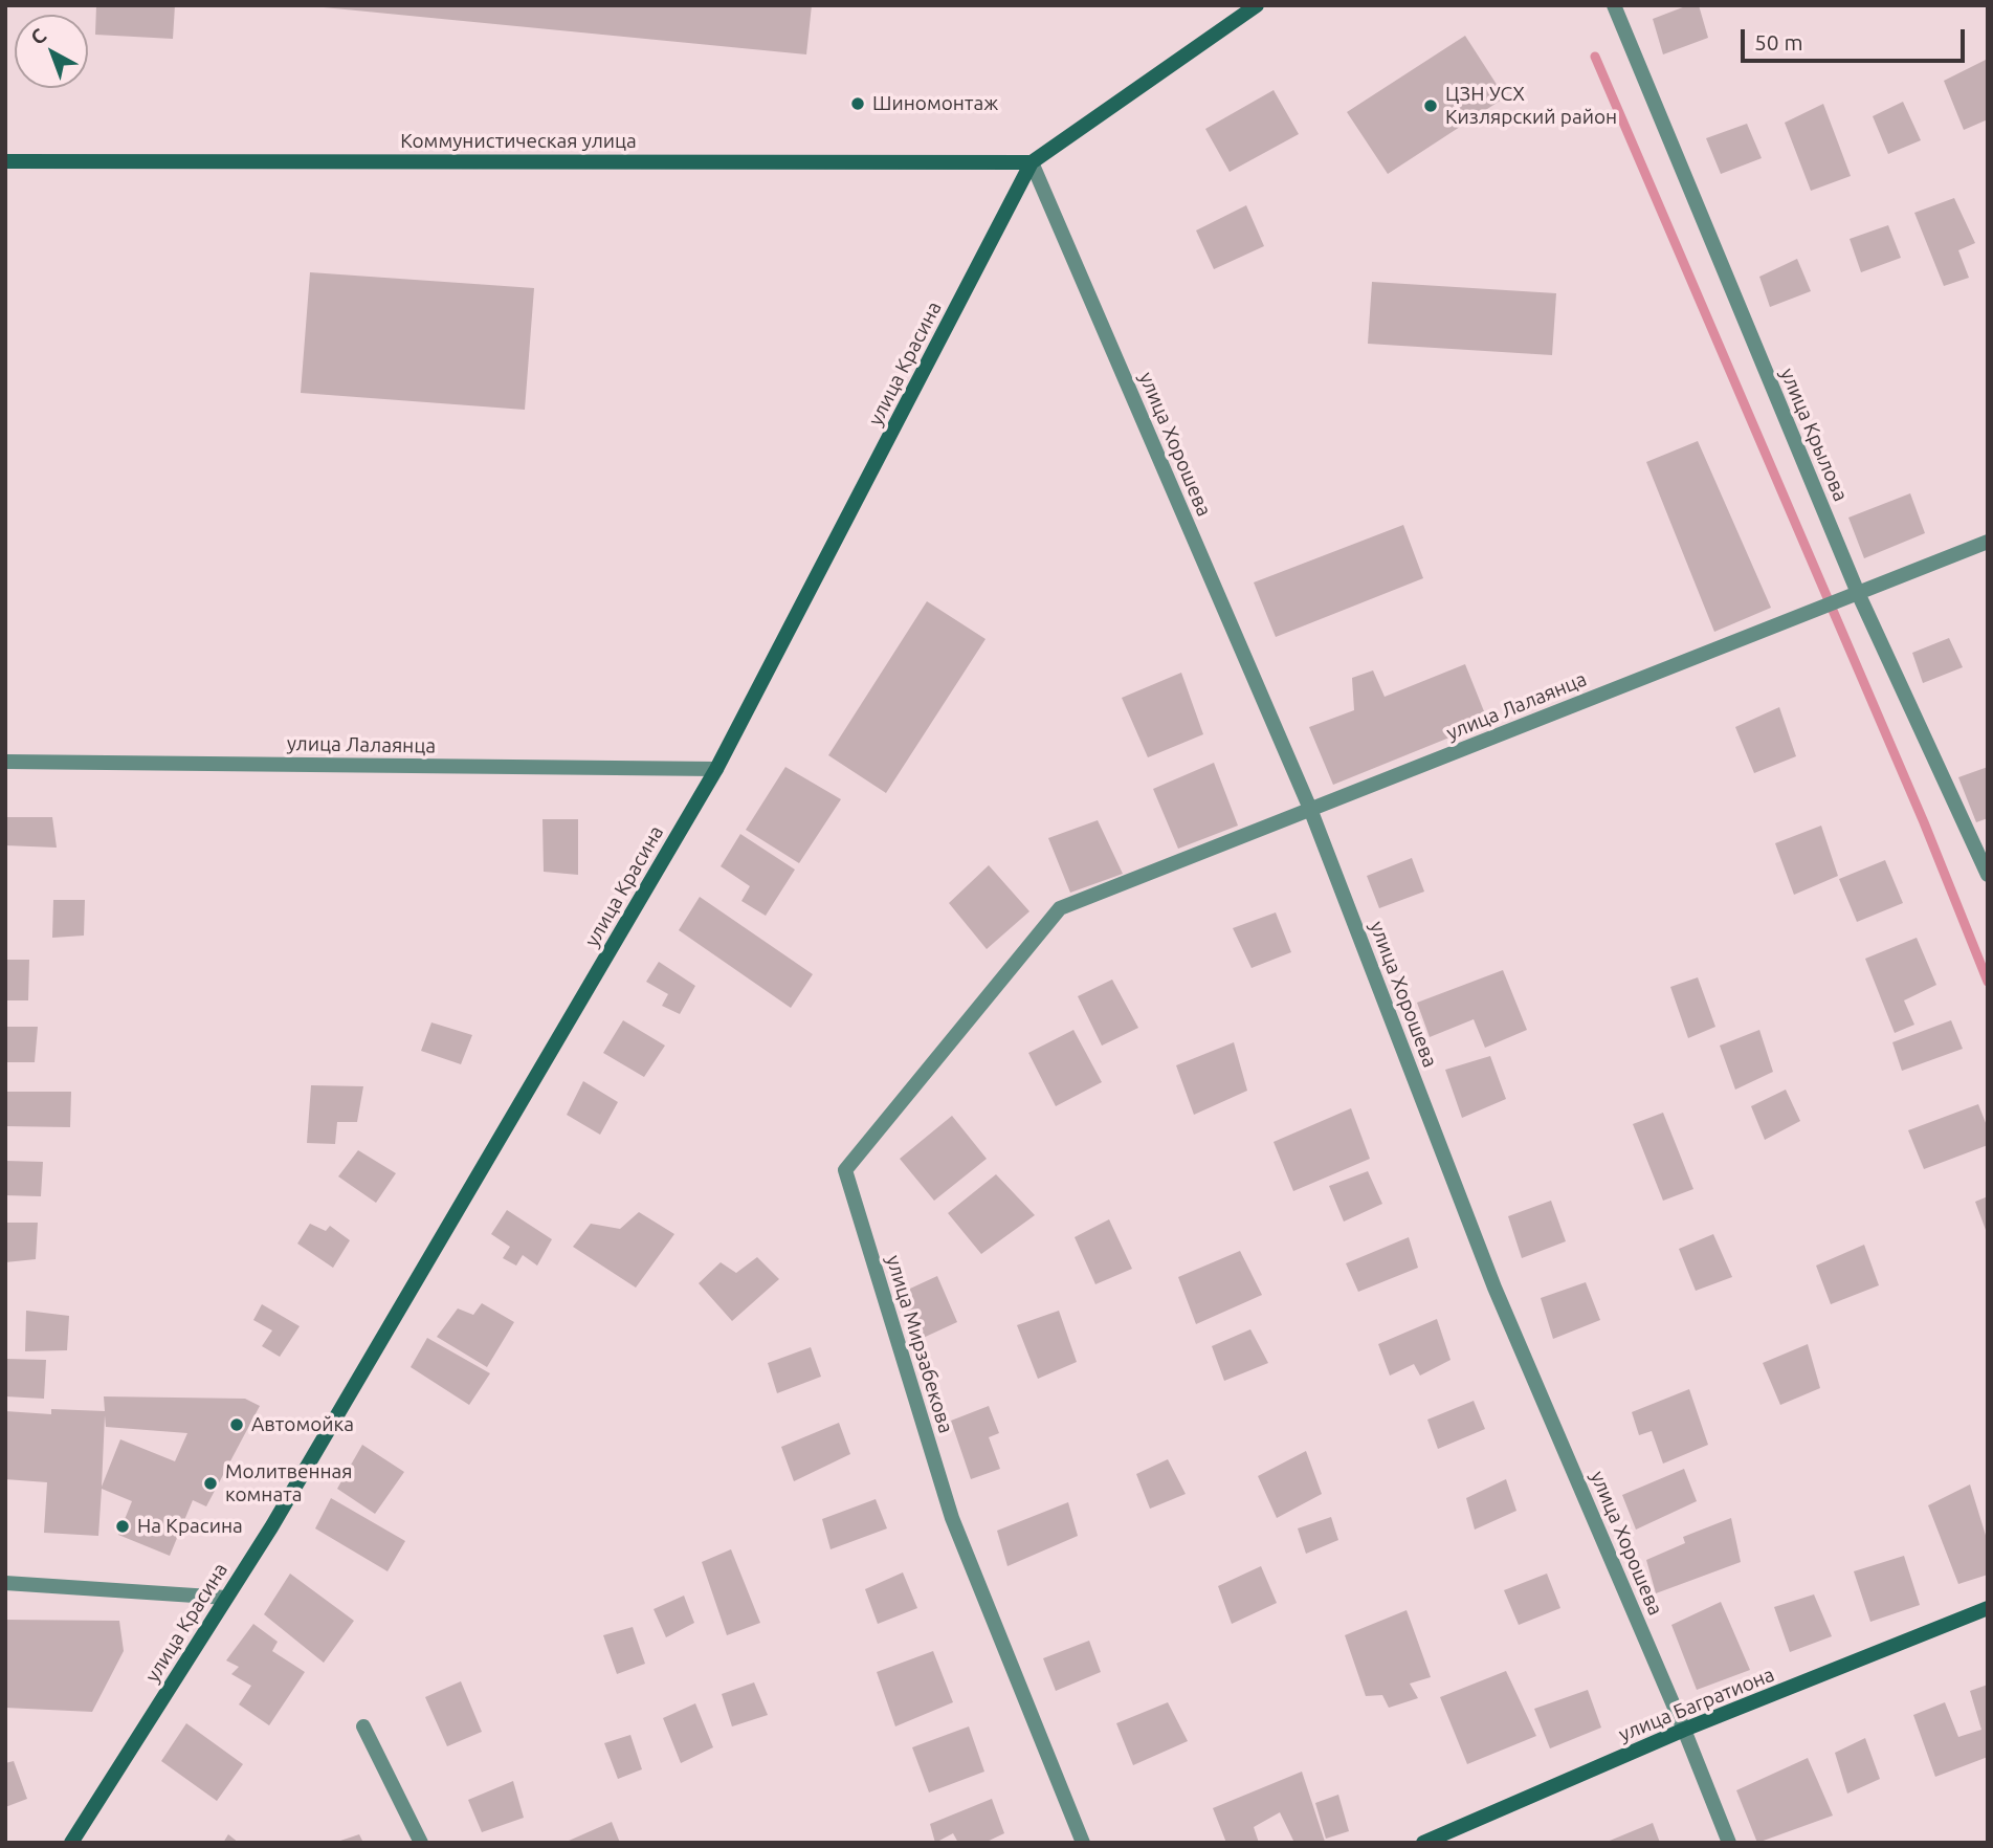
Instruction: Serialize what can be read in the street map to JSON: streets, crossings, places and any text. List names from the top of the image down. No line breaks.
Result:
{"streets":{"street":["Коммунистическая улица","улица Красина","улица Крылова","улица Хорошева","улица Лалаянца","улица Мирзабекова","улица Багратиона"]},"crossings":[["Коммунистическая улица","улица Красина"],["Коммунистическая улица","улица Хорошева"],["улица Красина","улица Хорошева"],["улица Красина","улица Лалаянца"],["улица Крылова","улица Лалаянца"],["улица Хорошева","улица Лалаянца"],["улица Хорошева","улица Багратиона"],["улица Лалаянца","улица Мирзабекова"]],"places":["Шиномонтаж","ЦЗН УСХ Кизлярский район","Автомойка","Молитвенная комната","На Красина"],"scale_bar":"50 m","north":"top left"}
